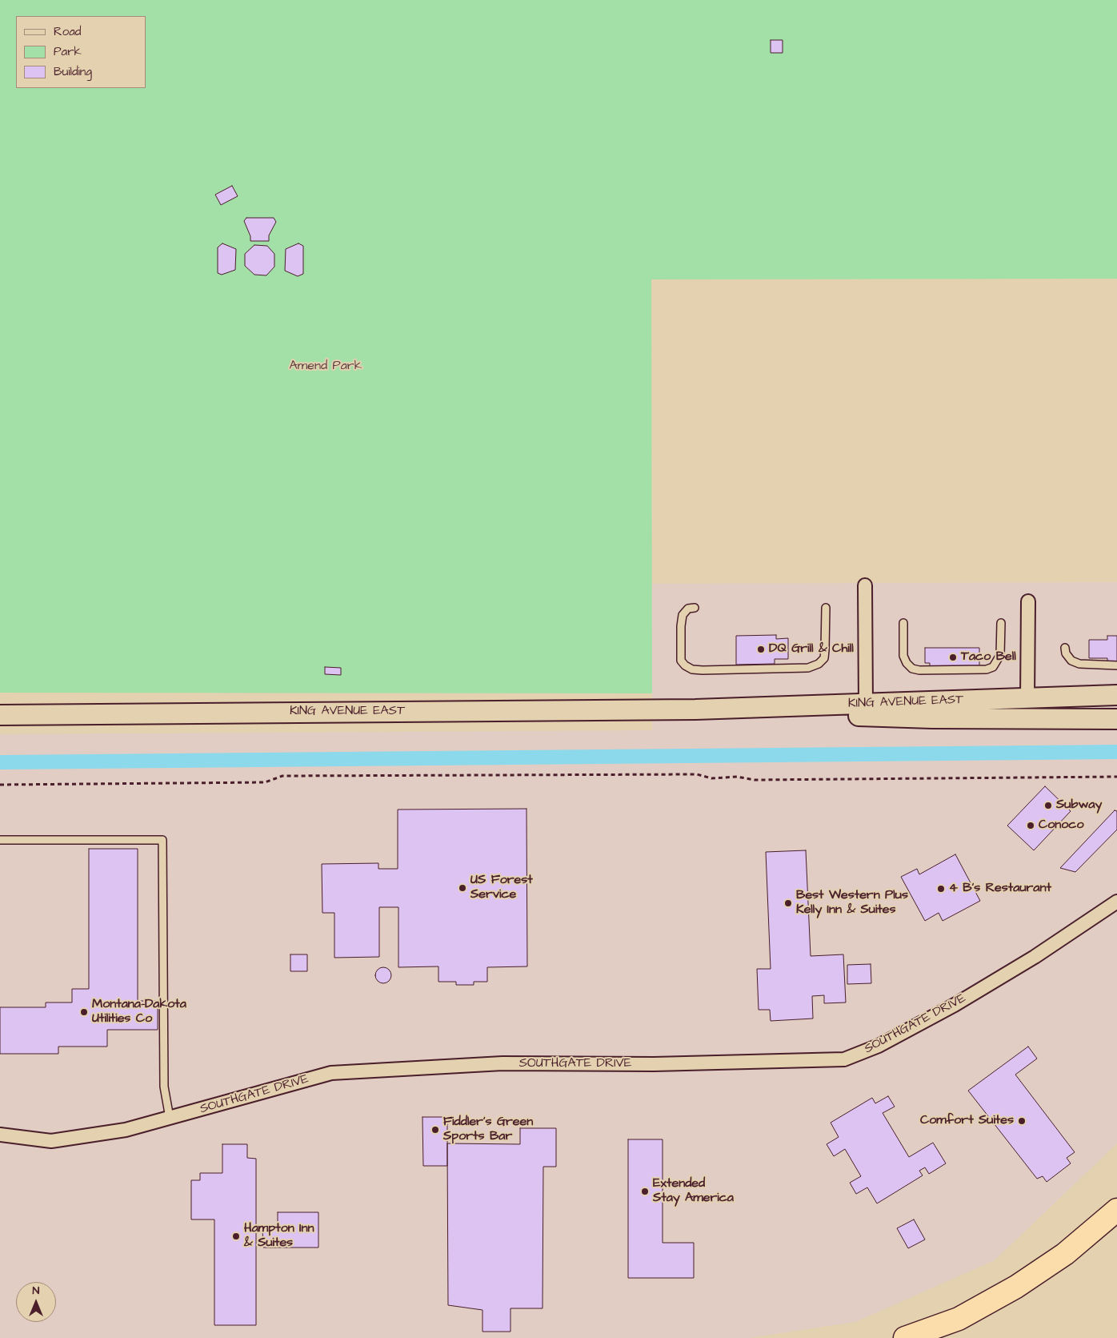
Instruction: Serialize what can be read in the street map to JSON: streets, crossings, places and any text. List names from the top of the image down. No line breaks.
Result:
{"streets":{"main road":["KING AVENUE EAST"],"street":["SOUTHGATE DRIVE"]},"parks":["Amend Park"],"places":["DQ Grill & Chill","Taco Bell","Subway","Conoco","US Forest Service","4 B's Restaurant","Best Western Plus Kelly Inn & Suites","Montana-Dakota Utilities Co","Comfort Suites","Fiddler's Green Sports Bar","Extended Stay America","Hampton Inn & Suites"],"legend":["Road","Park","Building"],"north":"top"}
